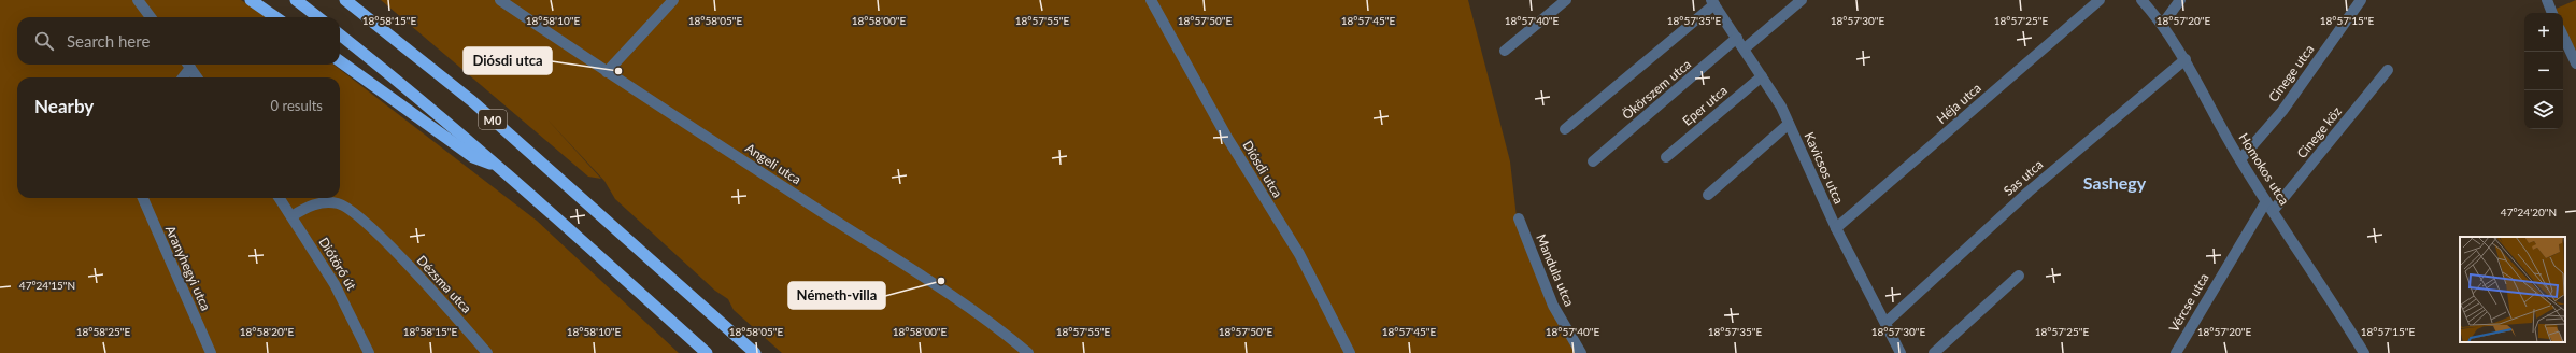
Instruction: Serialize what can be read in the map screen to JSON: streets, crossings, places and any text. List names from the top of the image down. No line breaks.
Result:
{"streets":{"highway":["M0"],"street":["Cinege utca","Ökörszem utca","Héja utca","Eper utca","Cinege köz","Angeli utca","Kavicsos utca","Diósdi utca","Homokos utca","Sas utca","Diótörő út","Aranyhegyi utca","Mandula utca","Dézsma utca","Vércse utca"]},"crossings":[["Cinege utca","Homokos utca"],["Ökörszem utca","Kavicsos utca"],["Héja utca","Kavicsos utca"],["Eper utca","Kavicsos utca"],["Cinege köz","Homokos utca"],["Kavicsos utca","Sas utca"],["Homokos utca","Sas utca"],["Homokos utca","Vércse utca"],["Diótörő út","Dézsma utca"]],"districts":["Sashegy"],"places":["Diósdi utca","Németh-villa"],"page":{"map_buttons":["+","−"],"search":"Search here","heading":["Nearby","0 results"]},"coordinates":["18°58'15\"E","18°58'10\"E","18°58'05\"E","18°58'00\"E","18°57'55\"E","18°57'50\"E","18°57'45\"E","18°57'40\"E","18°57'35\"E","18°57'30\"E","18°57'25\"E","18°57'20\"E","18°57'15\"E","47°24'20\"N","47°24'15\"N","18°58'25\"E","18°58'20\"E"]}
